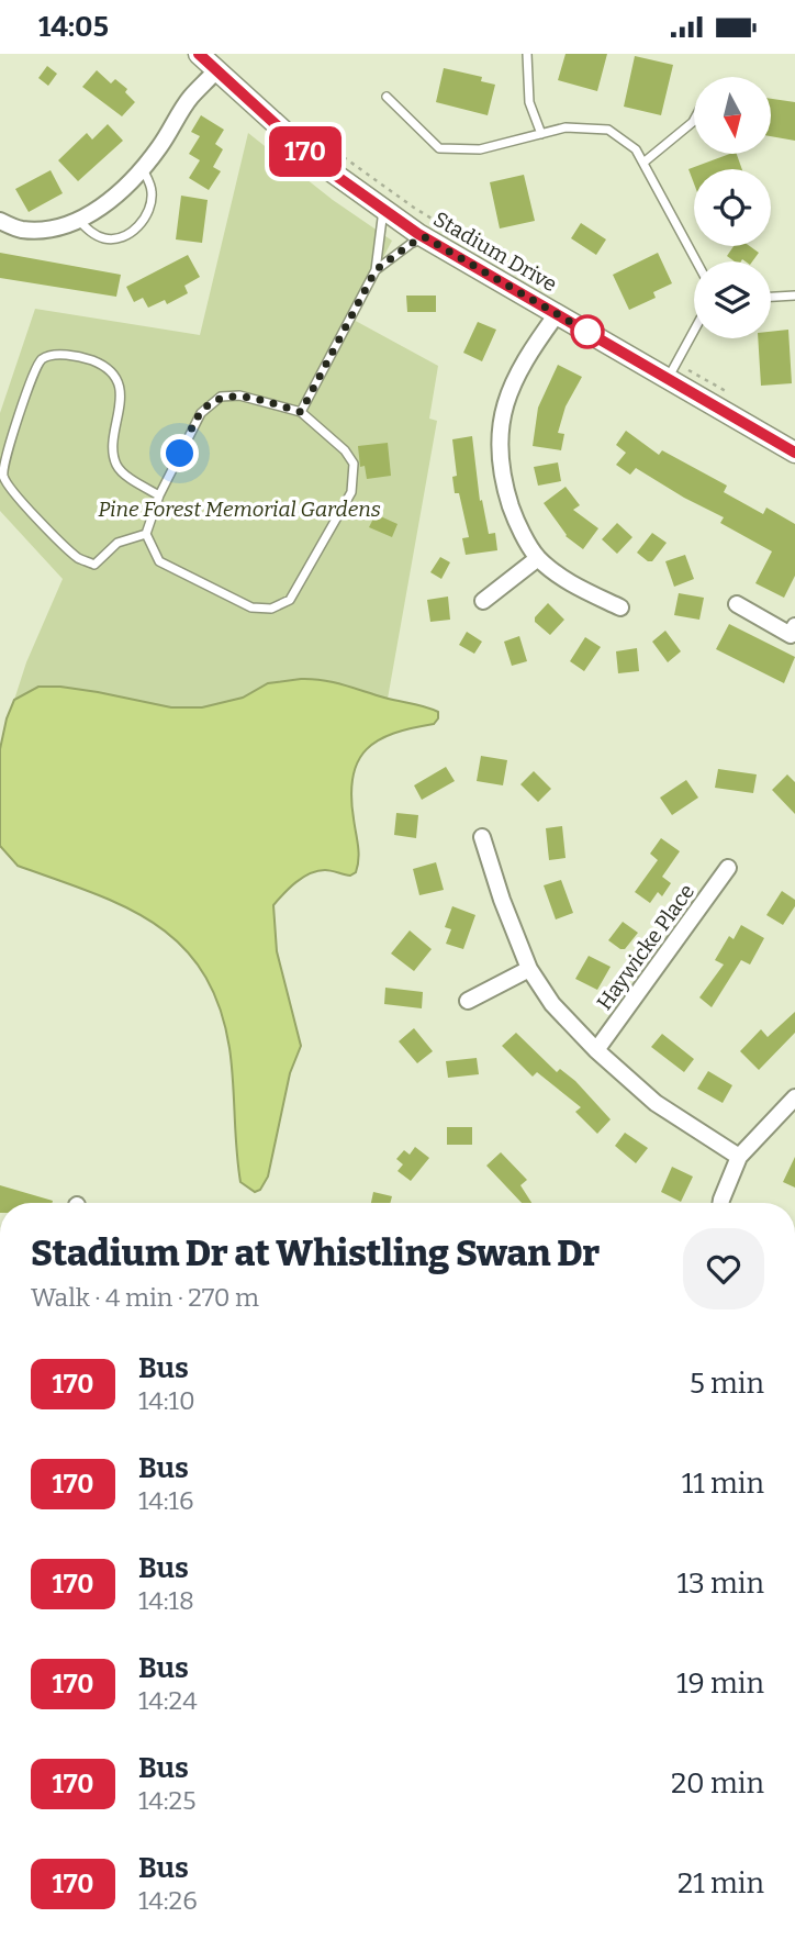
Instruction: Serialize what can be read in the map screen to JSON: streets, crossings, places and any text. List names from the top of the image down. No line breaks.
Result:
{"streets":{"street":["Stadium Drive","Haywicke Place"]},"parks":["Pine Forest Memorial Gardens"],"lines":["bus line 170"],"north":"bottom","page":{"status":"14:05","on_map":"170","heading":["Stadium Dr at Whistling Swan Dr","Walk · 4 min · 270 m"],"list":[{"mark":"170","name":"Bus","note":"14:10","value":"5 min"},{"mark":"170","name":"Bus","note":"14:16","value":"11 min"},{"mark":"170","name":"Bus","note":"14:18","value":"13 min"},{"mark":"170","name":"Bus","note":"14:24","value":"19 min"},{"mark":"170","name":"Bus","note":"14:25","value":"20 min"},{"mark":"170","name":"Bus","note":"14:26","value":"21 min"}]}}
